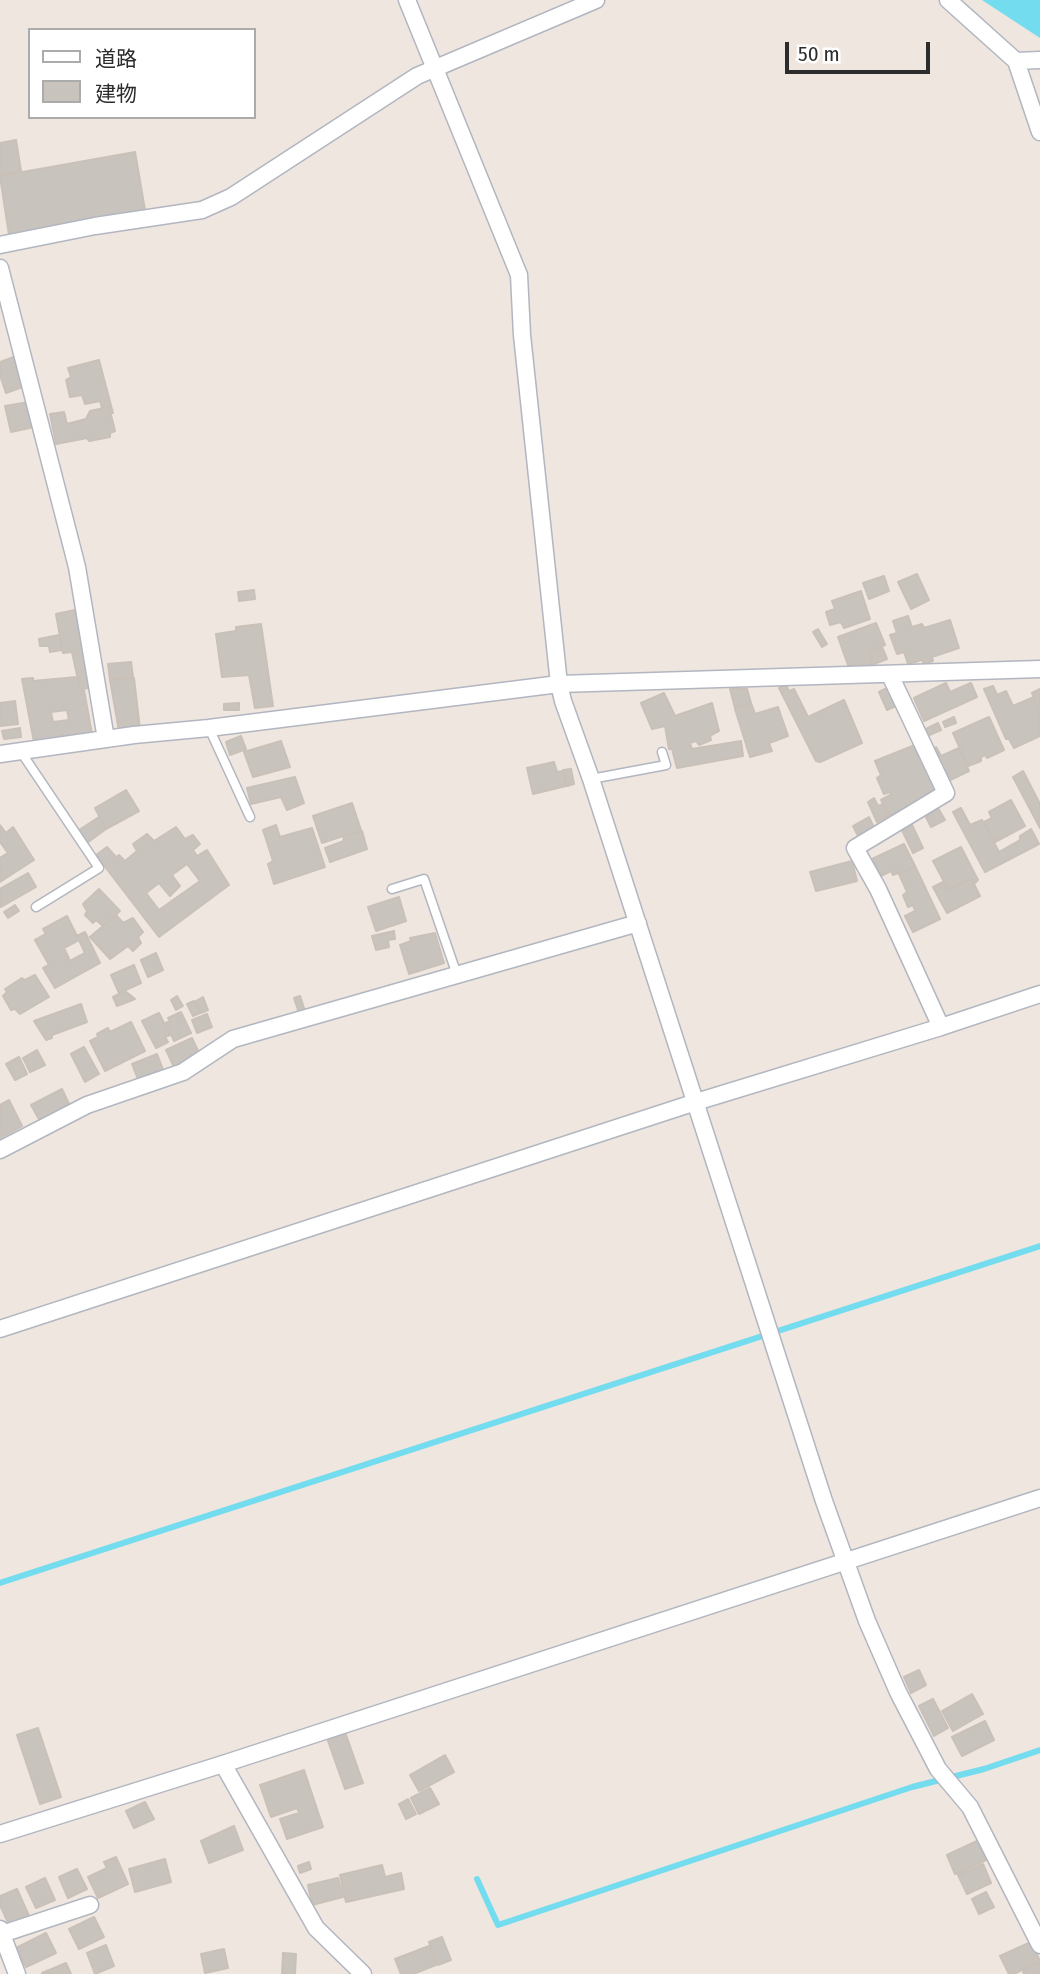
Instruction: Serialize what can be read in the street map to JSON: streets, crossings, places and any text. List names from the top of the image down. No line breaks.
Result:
{"legend":["道路","建物"],"scale_bar":"50 m"}
